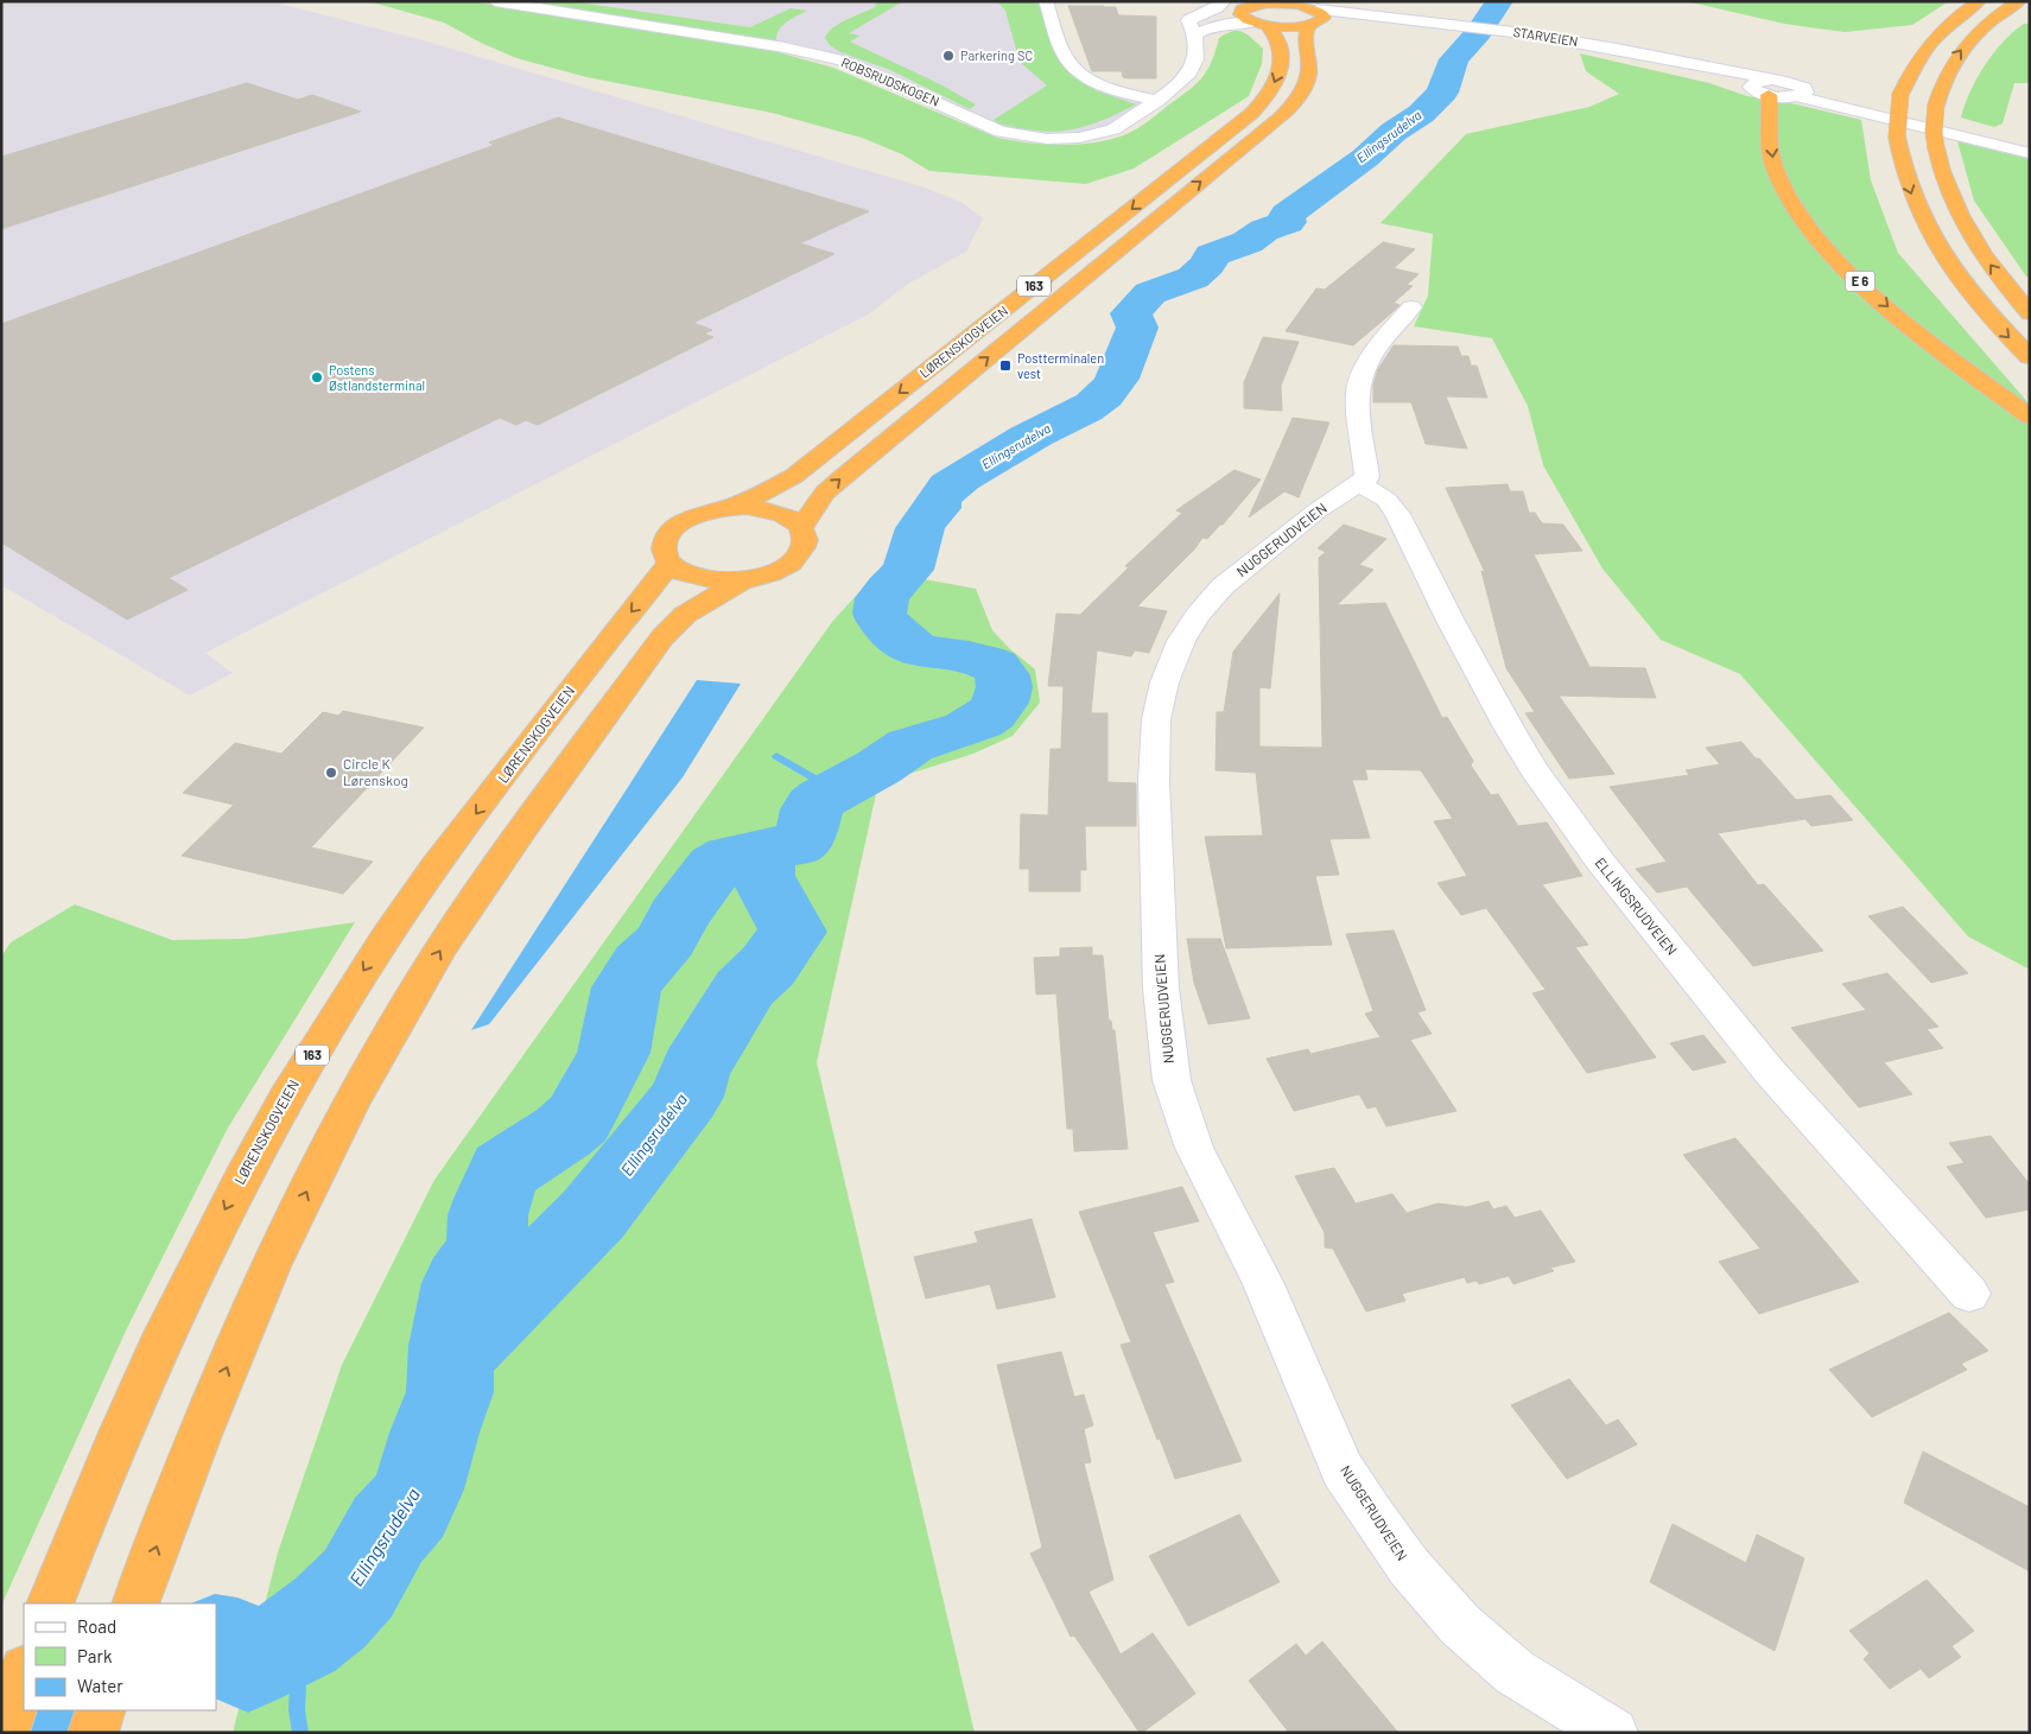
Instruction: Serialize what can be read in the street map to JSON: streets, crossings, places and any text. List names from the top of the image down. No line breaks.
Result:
{"streets":{"highway":["E 6","163","LØRENSKOGVEIEN"],"street":["STARVEIEN","ROBSRUDSKOGEN","NUGGERUDVEIEN","ELLINGSRUDVEIEN"]},"crossings":[["STARVEIEN","E 6"],["STARVEIEN","LØRENSKOGVEIEN"],["163","LØRENSKOGVEIEN"],["NUGGERUDVEIEN","ELLINGSRUDVEIEN"]],"water":["Ellingsrudelva"],"places":{"other":["Parkering SC","Postens Østlandsterminal","Circle K Lørenskog"],"transit":["Postterminalen vest"]},"legend":["Road","Park","Water"]}
